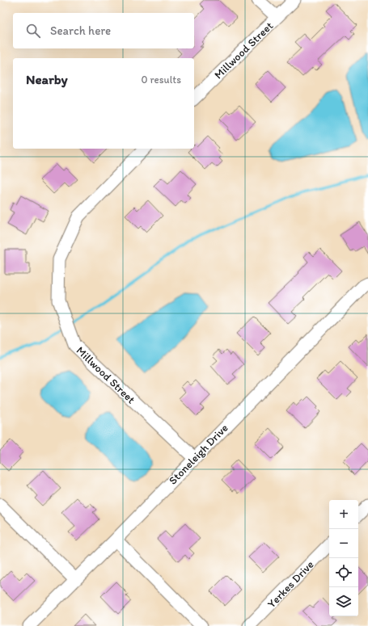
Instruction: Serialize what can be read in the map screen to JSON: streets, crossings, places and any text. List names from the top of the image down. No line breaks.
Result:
{"streets":{"street":["Millwood Street","Stoneleigh Drive","Yerkes Drive"]},"crossings":[["Millwood Street","Stoneleigh Drive"]],"page":{"search":"Search here","heading":["Nearby","0 results"],"map_buttons":["+","−"]}}
